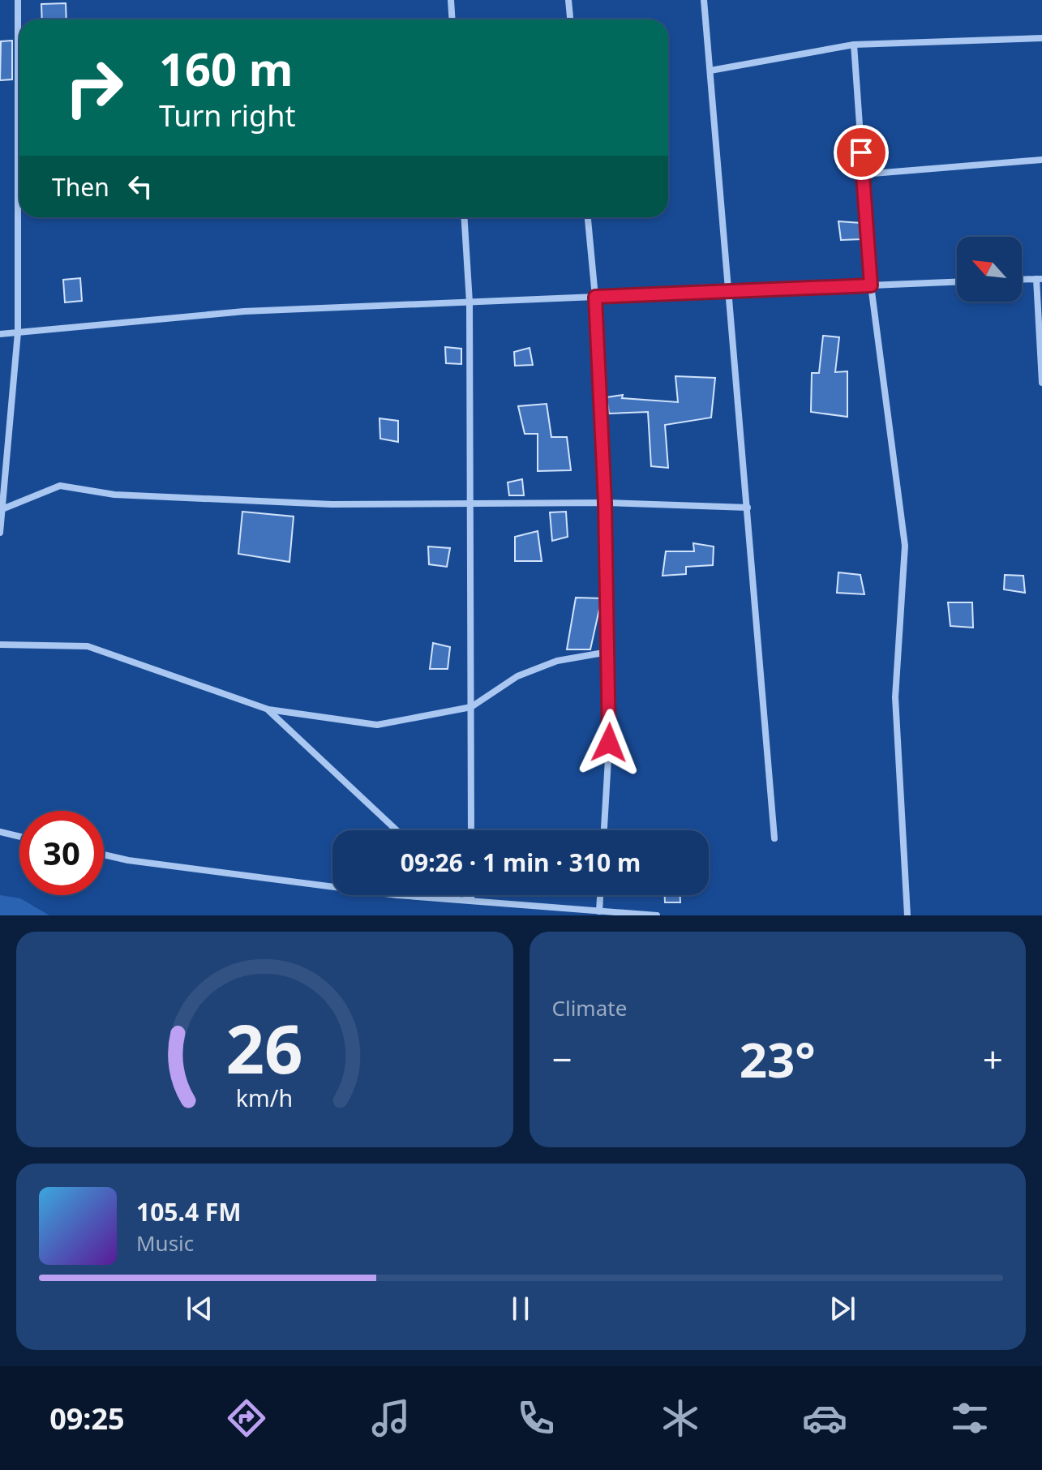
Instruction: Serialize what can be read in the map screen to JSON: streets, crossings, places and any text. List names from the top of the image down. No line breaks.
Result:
{"north":"top left","page":{"turn":["160 m","Turn right"],"then":"Then","limit":"30","trip":"09:26 · 1 min · 310 m","tile":"Climate","heat":["−","23°","+"],"song":["105.4 FM","Music"],"tabs":"09:25","gauge":["26","km/h"]}}
